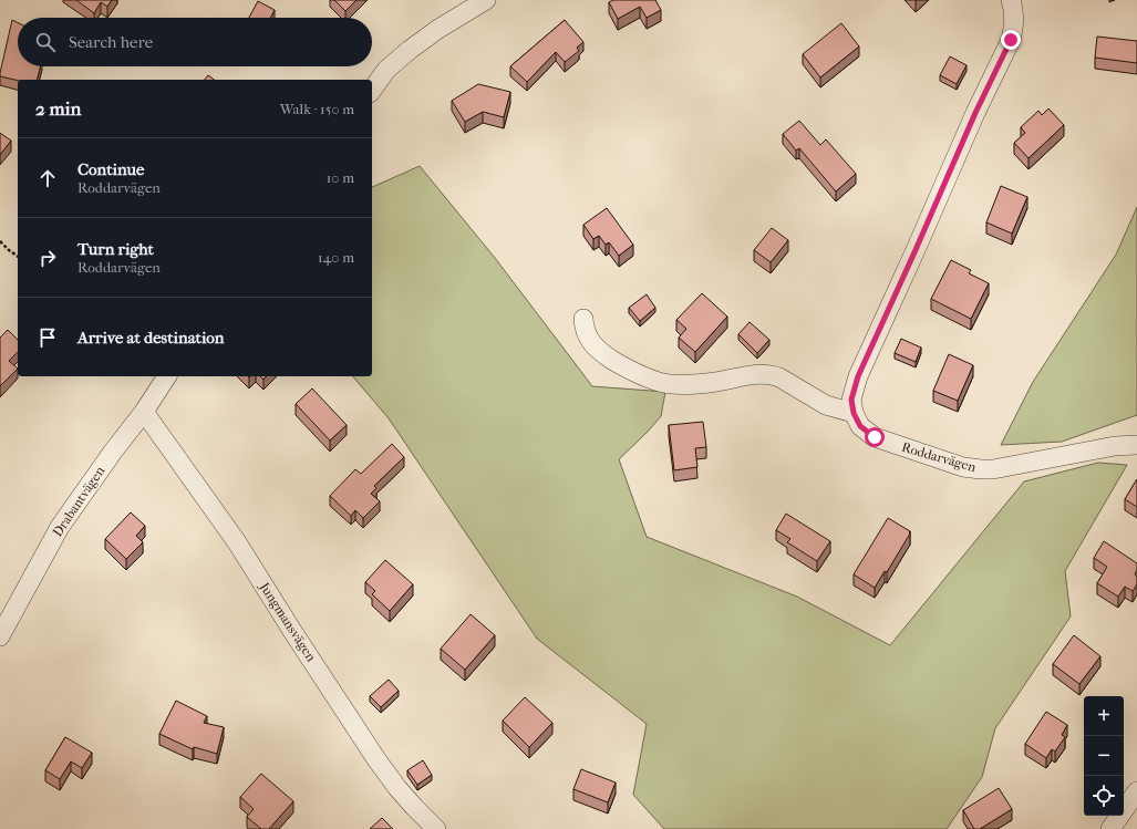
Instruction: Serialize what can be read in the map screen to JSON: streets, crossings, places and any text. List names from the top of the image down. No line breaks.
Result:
{"streets":{"street":["Roddarvägen","Drabantvägen","Jungmansvägen"]},"crossings":[["Drabantvägen","Jungmansvägen"]],"page":{"search":"Search here","heading":["2 min","Walk · 150 m"],"list":[["Continue","Roddarvägen","10 m"],["Turn right","Roddarvägen","140 m"],"Arrive at destination"],"map_buttons":["+","−"]}}
